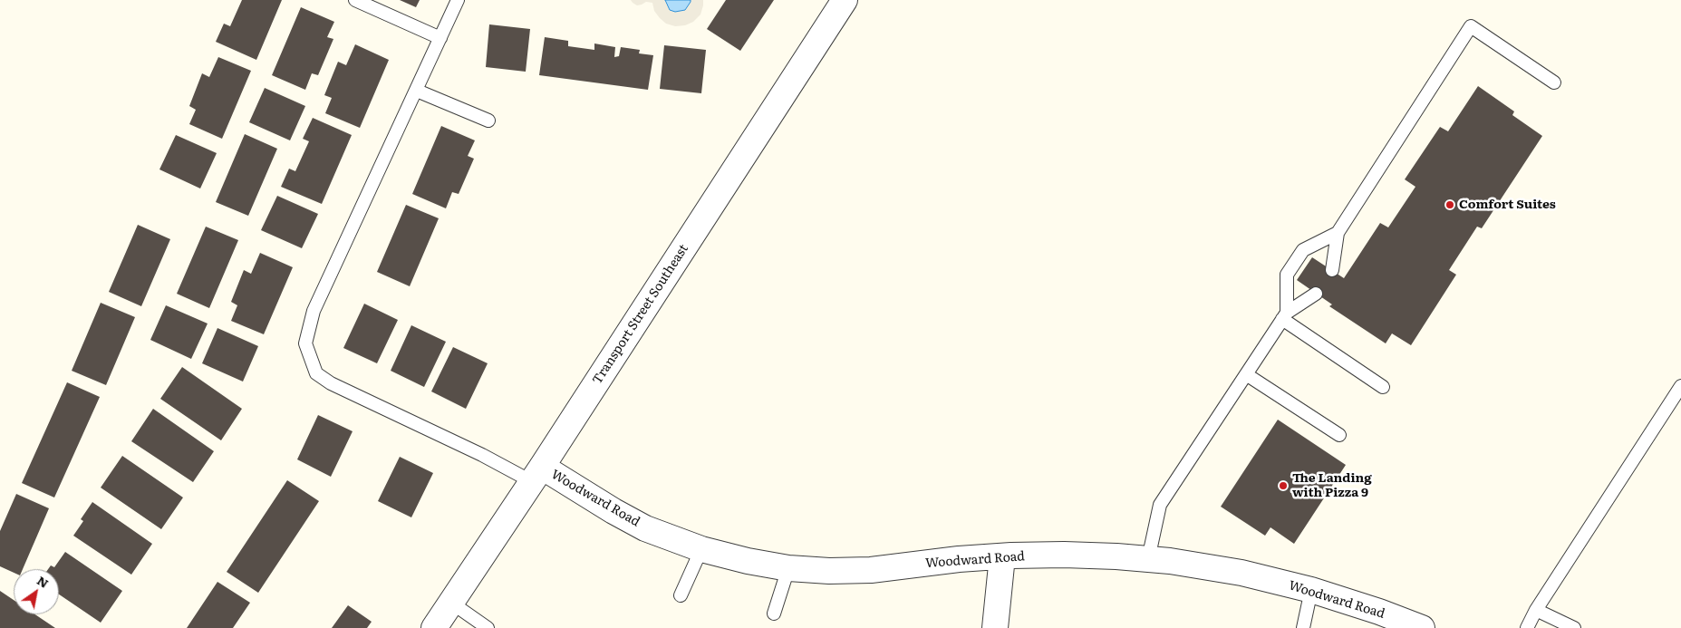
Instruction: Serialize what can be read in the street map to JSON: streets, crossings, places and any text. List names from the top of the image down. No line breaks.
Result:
{"streets":{"street":["Transport Street Southeast","Woodward Road"]},"crossings":[["Transport Street Southeast","Woodward Road"]],"places":["Comfort Suites","The Landing with Pizza 9"],"north":"top right"}
